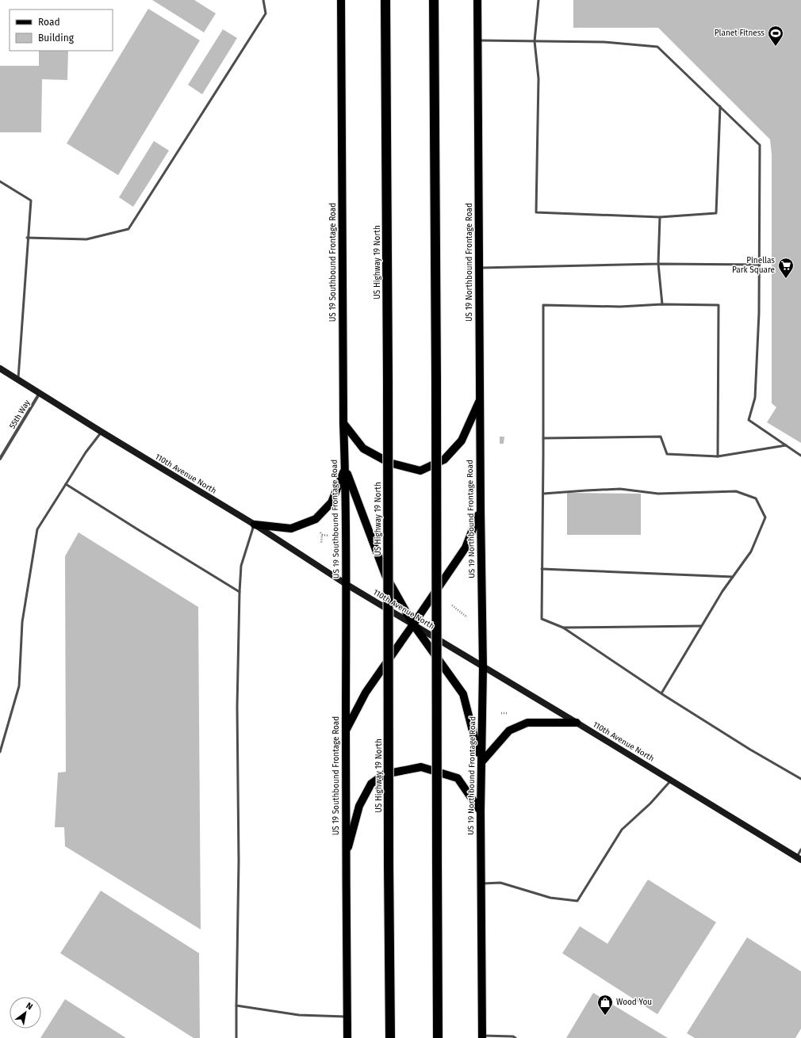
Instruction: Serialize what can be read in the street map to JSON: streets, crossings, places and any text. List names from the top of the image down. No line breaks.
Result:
{"streets":{"highway":["US Highway 19 North"],"main road":["US 19 Southbound Frontage Road","US 19 Northbound Frontage Road"],"street":["55th Way","110th Avenue North"]},"crossings":[["US 19 Southbound Frontage Road","110th Avenue North"],["US 19 Northbound Frontage Road","110th Avenue North"],["55th Way","110th Avenue North"]],"places":{"sports":["Planet Fitness"],"supermarket":["Pinellas Park Square"],"shop":["Wood You"]},"legend":["Road","Building"],"north":"top right"}
